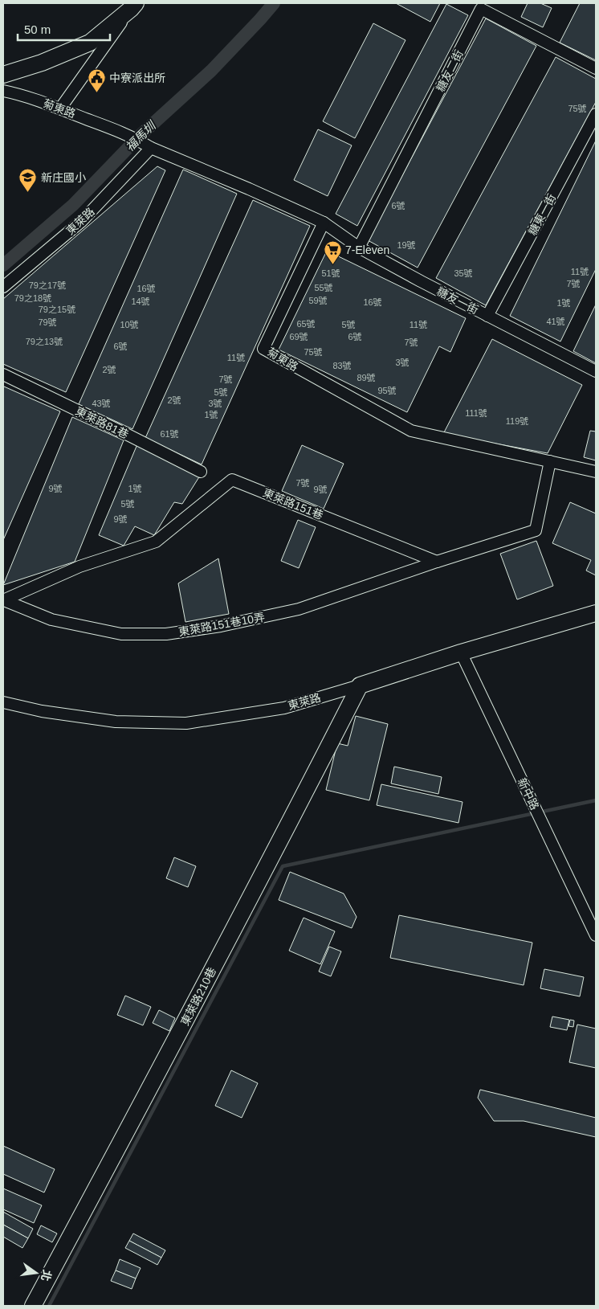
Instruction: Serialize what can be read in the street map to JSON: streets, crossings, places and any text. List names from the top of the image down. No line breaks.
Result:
{"streets":{"street":["糖友二街","菊東路","糖東一街","東萊路","糖友一街","東萊路81巷","東萊路151巷","東萊路151巷10弄","新中路","東萊路210巷"]},"crossings":[["糖友二街","糖友一街"],["菊東路","東萊路"],["菊東路","糖友一街"],["糖東一街","糖友一街"],["東萊路","新中路"],["東萊路","東萊路210巷"],["東萊路151巷","東萊路151巷10弄"]],"water":["福馬圳"],"places":{"public building":["中寮派出所"],"school or university":["新庄國小"],"supermarket":["7-Eleven"]},"house_numbers":["75號","6號","19號","11號","51號","35號","7號","79之17號","55號","16號","79之18號","59號","14號","16號","1號","79之15號","41號","79號","65號","10號","5號","11號","69號","6號","79之13號","7號","6號","75號","11號","3號","83號","2號","89號","7號","95號","5號","2號","43號","3號","111號","1號","119號","61號","7號","9號","1號","9號","5號","9號"],"scale_bar":"50 m","north":"right"}
